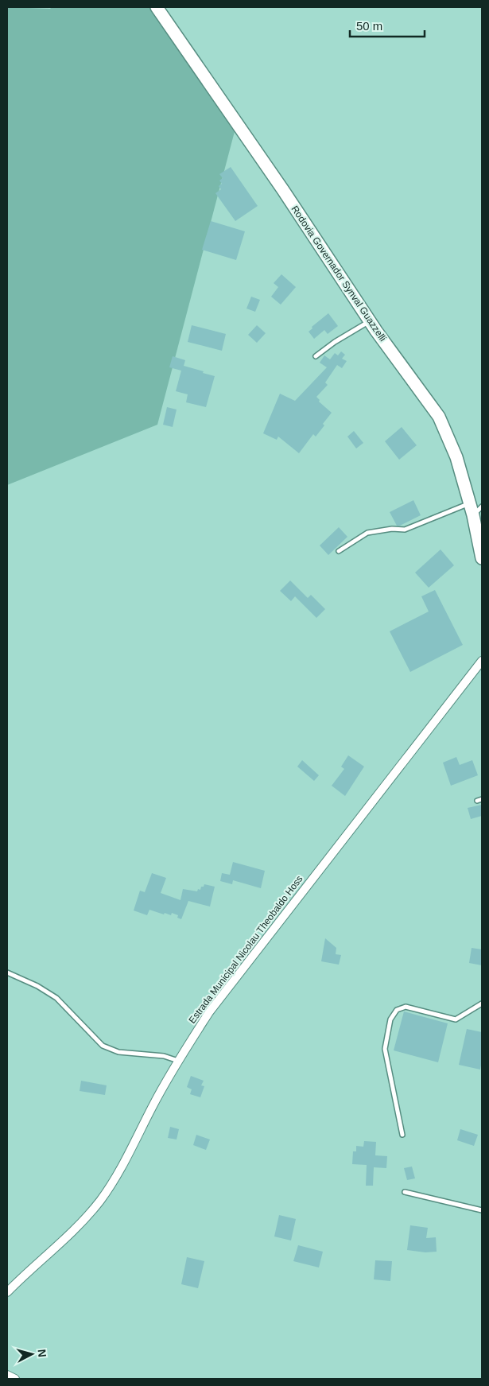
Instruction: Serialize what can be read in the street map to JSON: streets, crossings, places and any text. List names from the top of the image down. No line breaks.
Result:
{"streets":{"main road":["Rodovia Governador Synval Guazzelli"],"street":["Estrada Municipal Nicolau Theobaldo Hoss"]},"scale_bar":"50 m","north":"right"}
